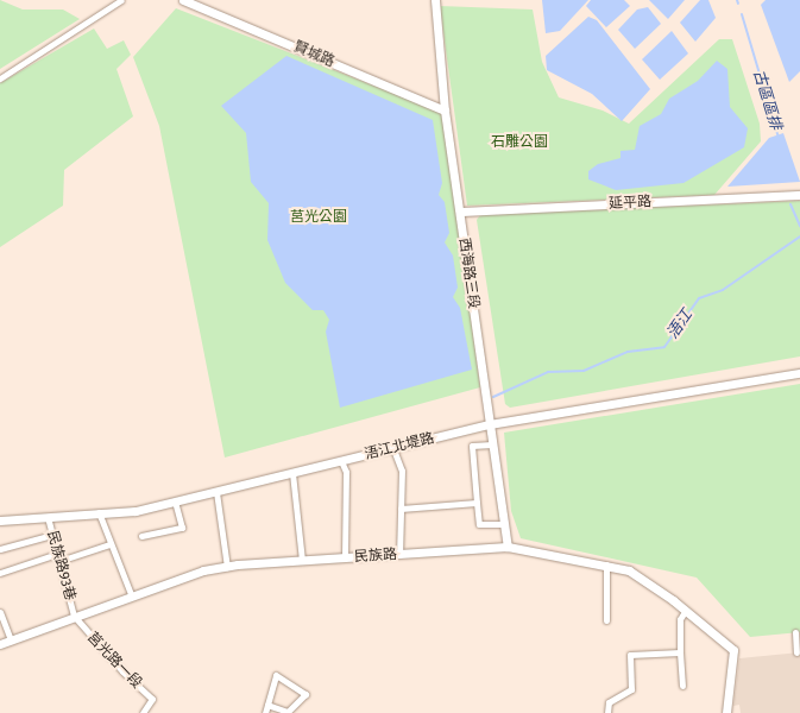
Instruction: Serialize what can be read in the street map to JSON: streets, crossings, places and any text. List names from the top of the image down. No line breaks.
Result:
{"streets":{"street":["賢城路","延平路","西海路三段","浯江北堤路","民族路","民族路93巷","莒光路一段"]},"crossings":[["賢城路","西海路三段"],["延平路","西海路三段"],["西海路三段","浯江北堤路"],["西海路三段","民族路"],["浯江北堤路","民族路93巷"],["民族路","民族路93巷"],["民族路","莒光路一段"],["民族路93巷","莒光路一段"]],"water":["古區區排","浯江"],"parks":["石雕公園","莒光公園"]}
